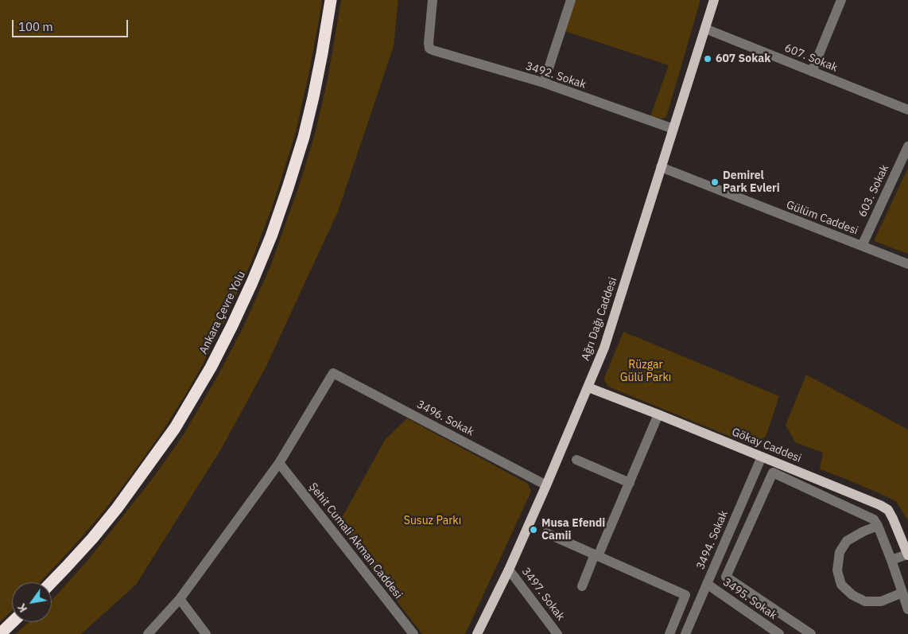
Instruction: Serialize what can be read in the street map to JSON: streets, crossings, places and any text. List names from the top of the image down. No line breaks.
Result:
{"streets":{"highway":["Ankara Çevre Yolu"],"main road":["Ağrı Dağı Caddesi","Gökay Caddesi"],"street":["607. Sokak","3492. Sokak","603. Sokak","Gülüm Caddesi","3496. Sokak","3494. Sokak","Şehit Cumali Akman Caddesi","3497. Sokak","3495. Sokak"]},"crossings":[["607. Sokak","Ağrı Dağı Caddesi"],["3492. Sokak","Ağrı Dağı Caddesi"],["603. Sokak","Gülüm Caddesi"],["Gülüm Caddesi","Ağrı Dağı Caddesi"],["Ağrı Dağı Caddesi","3496. Sokak"],["Ağrı Dağı Caddesi","Gökay Caddesi"],["Ağrı Dağı Caddesi","3497. Sokak"],["3496. Sokak","Şehit Cumali Akman Caddesi"],["Gökay Caddesi","3494. Sokak"],["3494. Sokak","3495. Sokak"]],"parks":["Rüzgar Gülü Parkı","Susuz Parkı"],"places":["607 Sokak","Demirel Park Evleri","Musa Efendi Camii"],"scale_bar":"100 m","north":"bottom left"}
